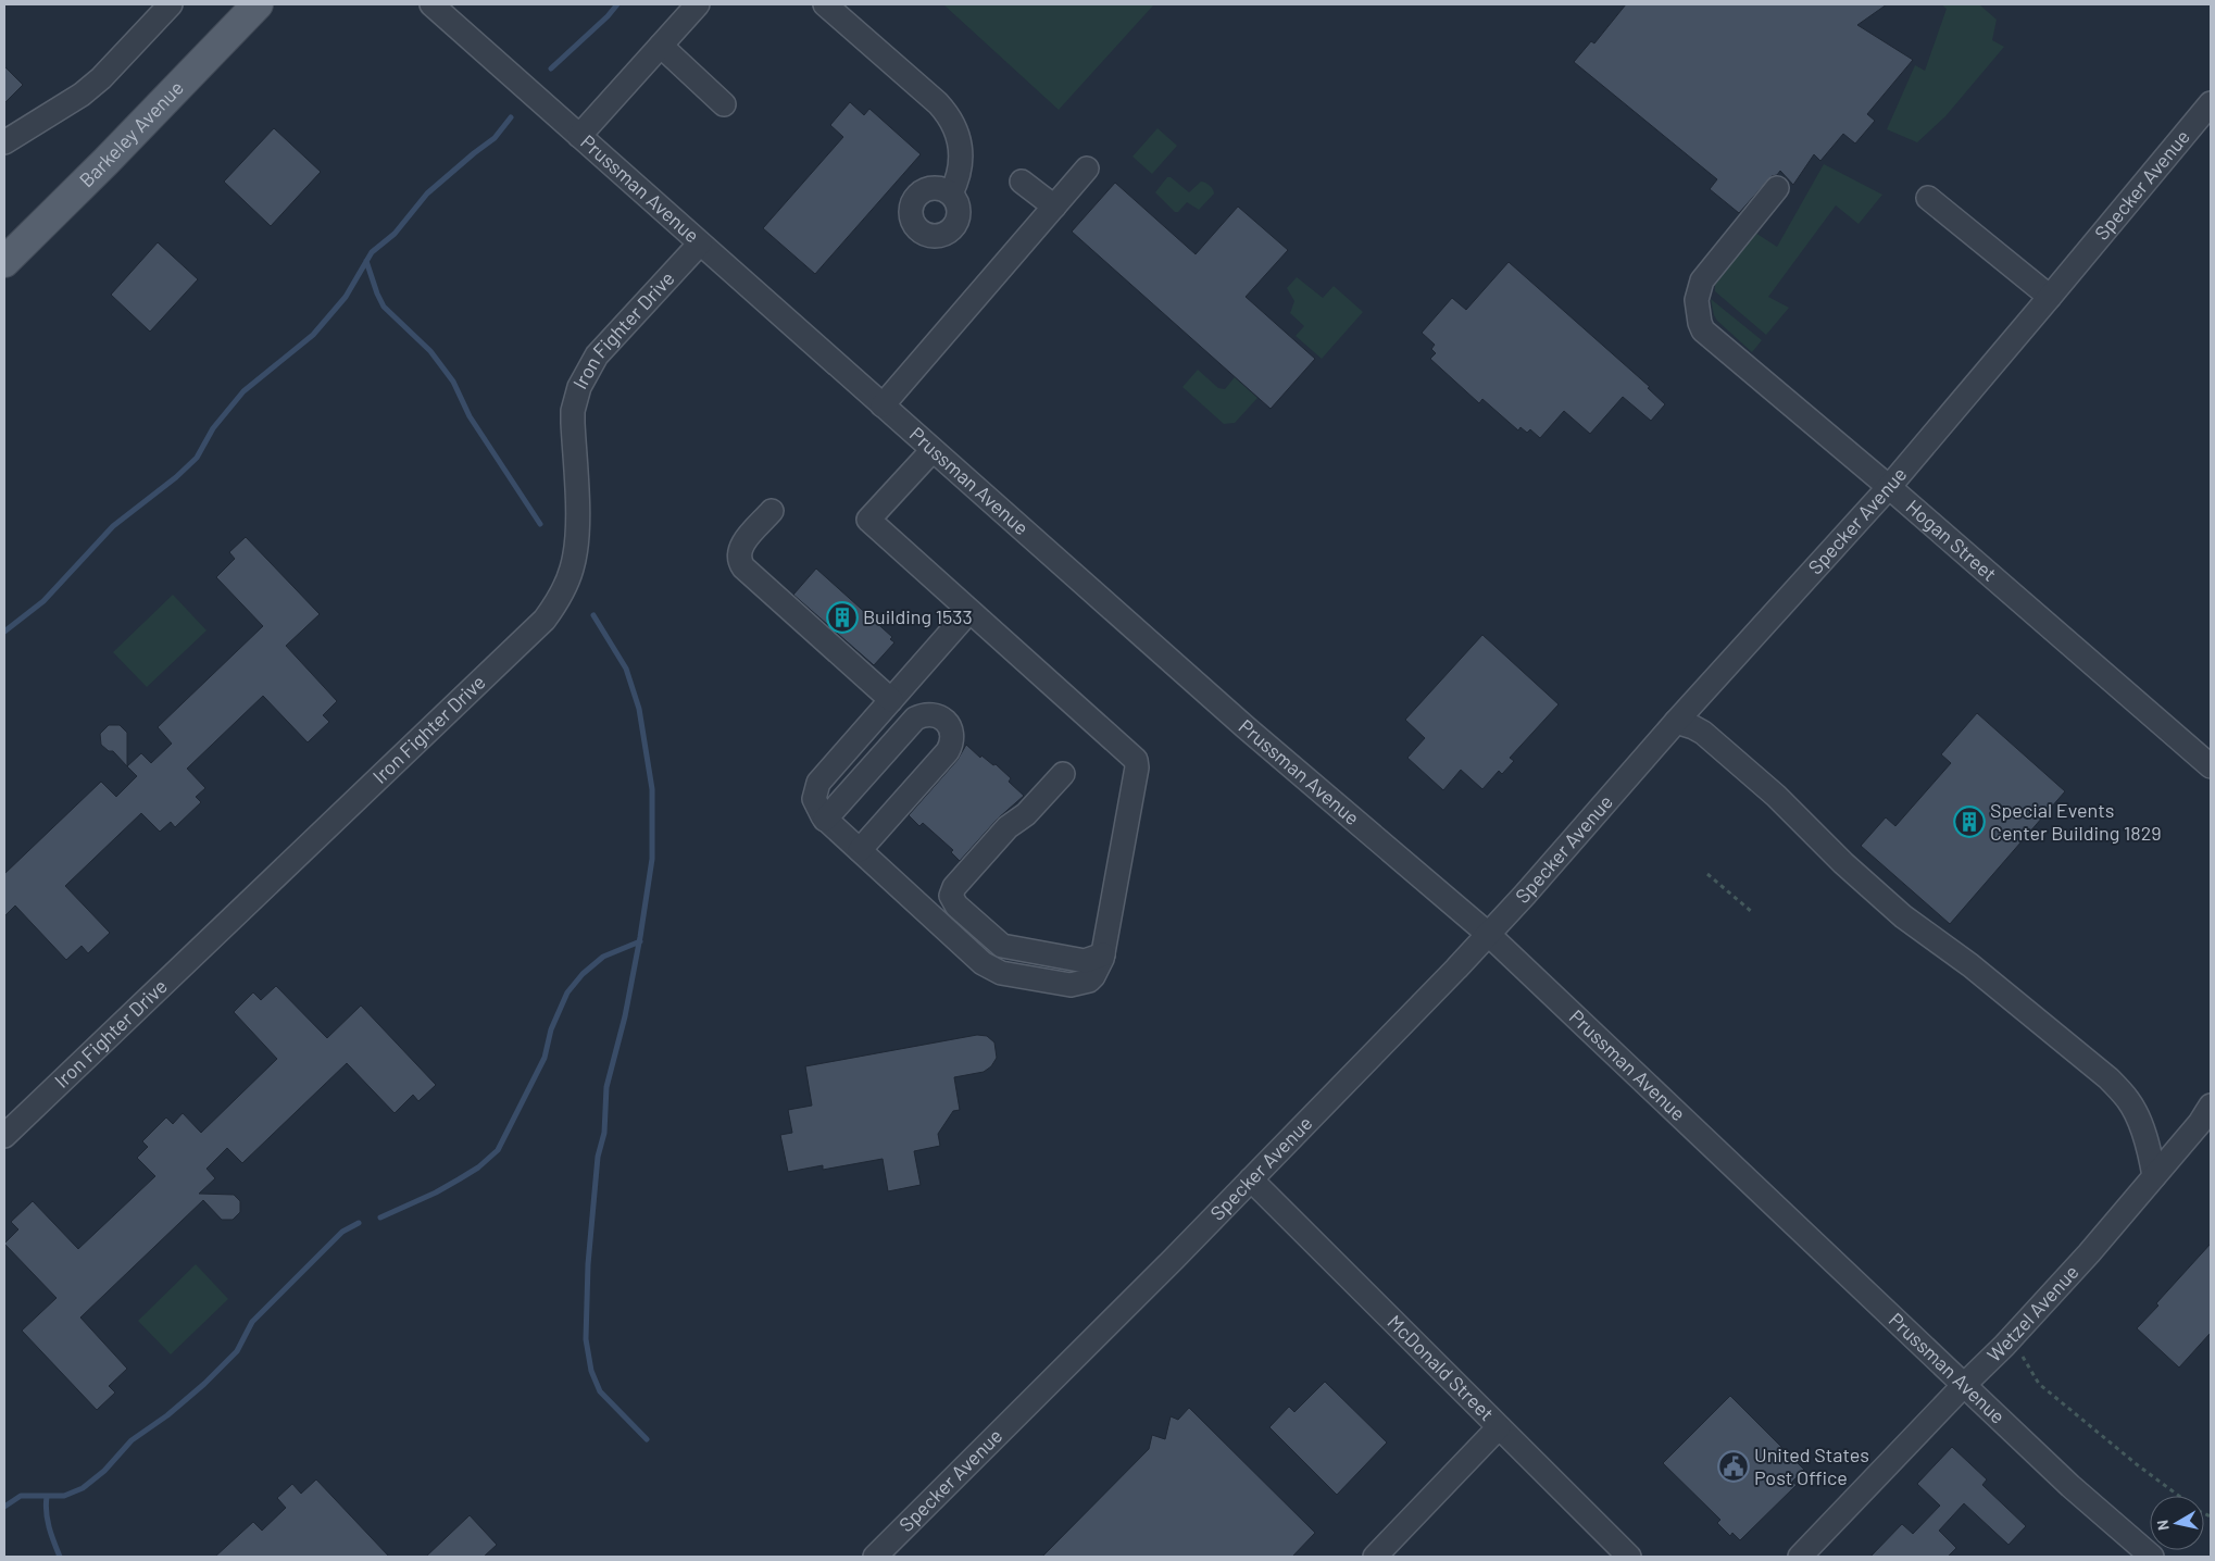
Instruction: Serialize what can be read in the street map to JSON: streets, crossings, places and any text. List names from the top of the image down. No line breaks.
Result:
{"streets":{"main road":["Barkeley Avenue"],"street":["Specker Avenue","Prussman Avenue","Iron Fighter Drive","Hogan Street","Wetzel Avenue","McDonald Street"]},"crossings":[["Specker Avenue","Prussman Avenue"],["Specker Avenue","Hogan Street"],["Specker Avenue","McDonald Street"],["Prussman Avenue","Iron Fighter Drive"],["Prussman Avenue","Wetzel Avenue"]],"places":{"building":["Building 1533","Special Events Center Building 1829"],"public building":["United States Post Office"]},"north":"left"}
